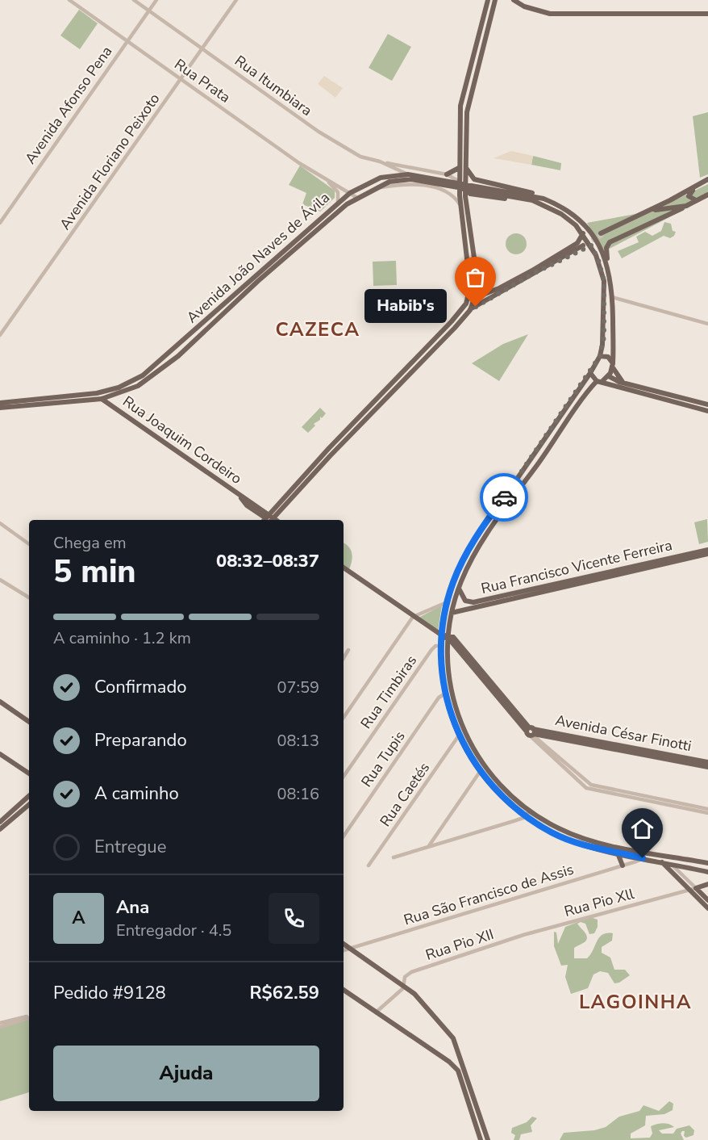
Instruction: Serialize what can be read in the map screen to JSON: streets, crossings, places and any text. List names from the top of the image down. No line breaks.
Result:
{"streets":{"main road":["Avenida João Naves de Ávila","Rua Joaquim Cordeiro","Rua Francisco Vicente Ferreira","Avenida César Finotti","Rua Pio Xll"],"street":["Rua Prata","Rua Itumbiara","Avenida Afonso Pena","Avenida Floriano Peixoto","Rua Timbiras","Rua Tupis","Rua Caetés","Rua São Francisco de Assis","Rua Pio XII"]},"crossings":[["Rua Prata","Avenida Afonso Pena"],["Rua Prata","Avenida Floriano Peixoto"],["Rua Prata","Avenida João Naves de Ávila"],["Rua Itumbiara","Avenida Afonso Pena"],["Rua Itumbiara","Avenida Floriano Peixoto"],["Rua Itumbiara","Avenida João Naves de Ávila"],["Avenida João Naves de Ávila","Rua Joaquim Cordeiro"],["Rua Pio Xll","Rua Pio XII"]],"districts":["CAZECA","LAGOINHA"],"places":["Habib's"],"page":{"bubble":"Habib's","heading":["5 min","Chega em","08:32–08:37"],"panel":["Ana","Entregador · 4.5","Pedido #9128","R$62.59"],"bar":"A caminho · 1.2 km","list":[["Confirmado","07:59"],["Preparando","08:13"],["A caminho","08:16"],"Entregue"],"round":"A","buttons":"Ajuda"}}
